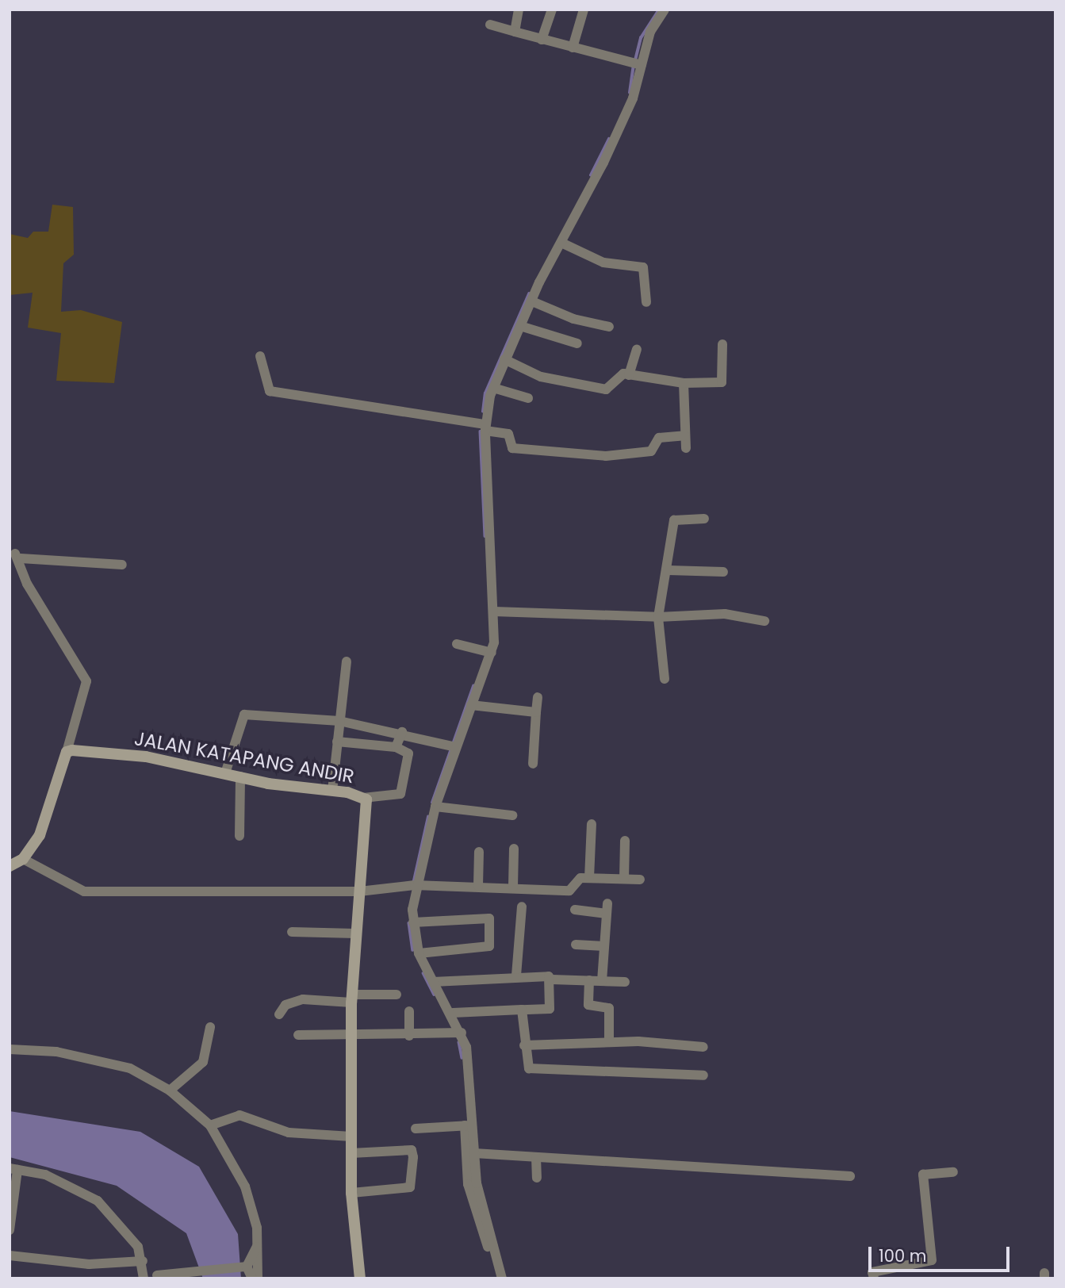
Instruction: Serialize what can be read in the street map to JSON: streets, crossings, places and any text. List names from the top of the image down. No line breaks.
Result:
{"streets":{"street":["JALAN KATAPANG ANDIR"]},"scale_bar":"100 m"}
